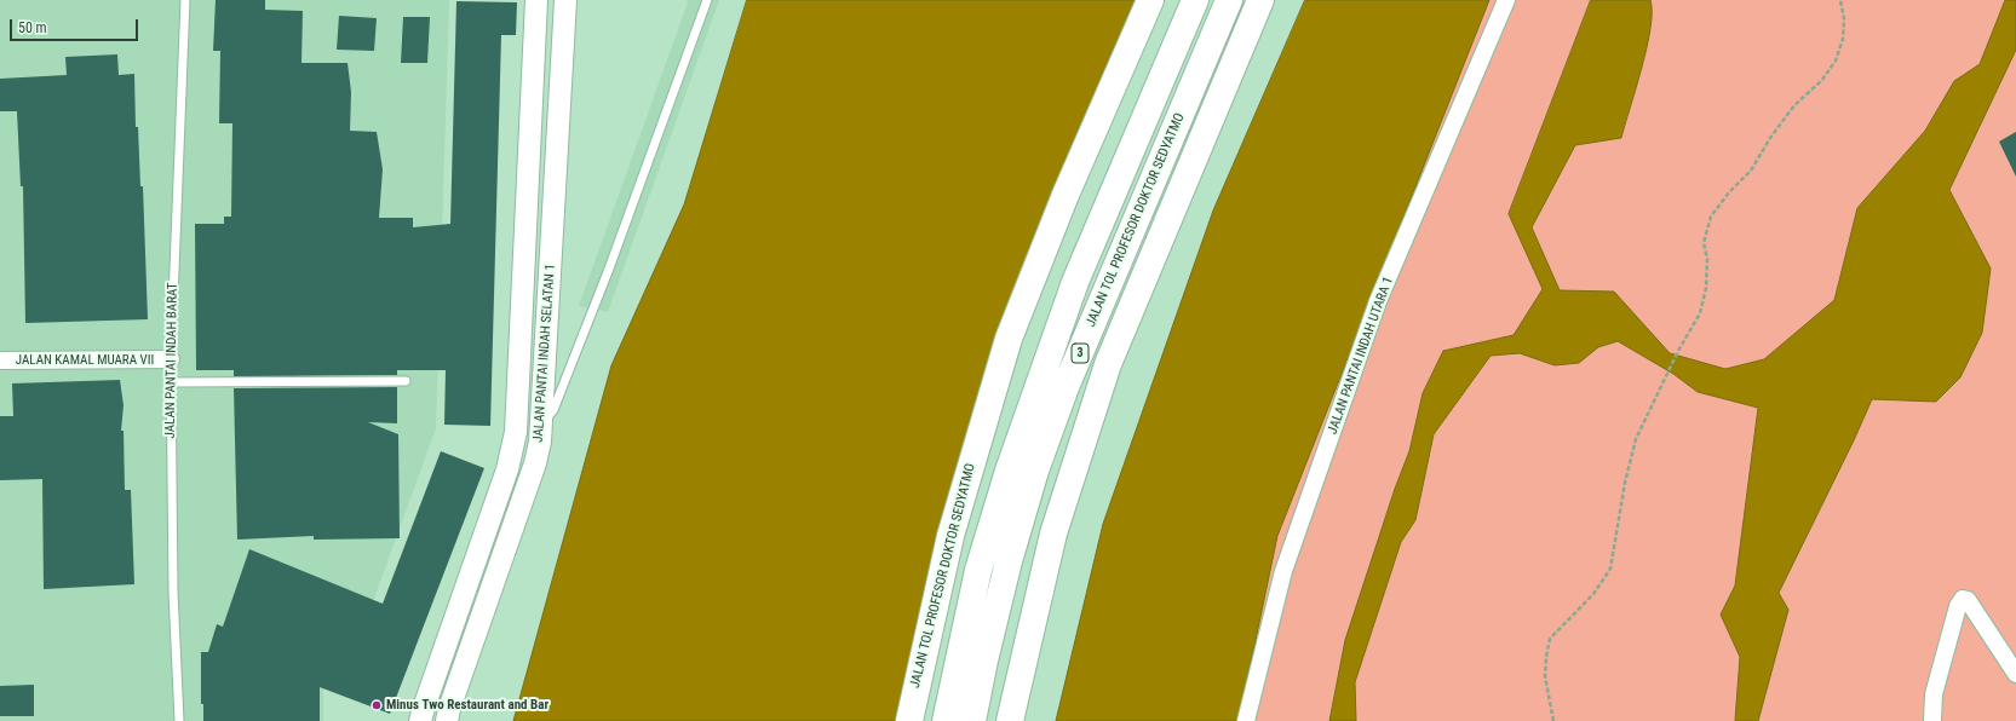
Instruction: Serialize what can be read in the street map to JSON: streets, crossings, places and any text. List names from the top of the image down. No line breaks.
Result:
{"streets":{"highway":["JALAN TOL PROFESOR DOKTOR SEDYATMO","3"],"street":["JALAN PANTAI INDAH SELATAN 1","JALAN PANTAI INDAH UTARA 1","JALAN KAMAL MUARA VII"],"lane":["JALAN PANTAI INDAH BARAT"]},"crossings":[["JALAN KAMAL MUARA VII","JALAN PANTAI INDAH BARAT"]],"places":["Minus Two Restaurant and Bar"],"scale_bar":"50 m"}
